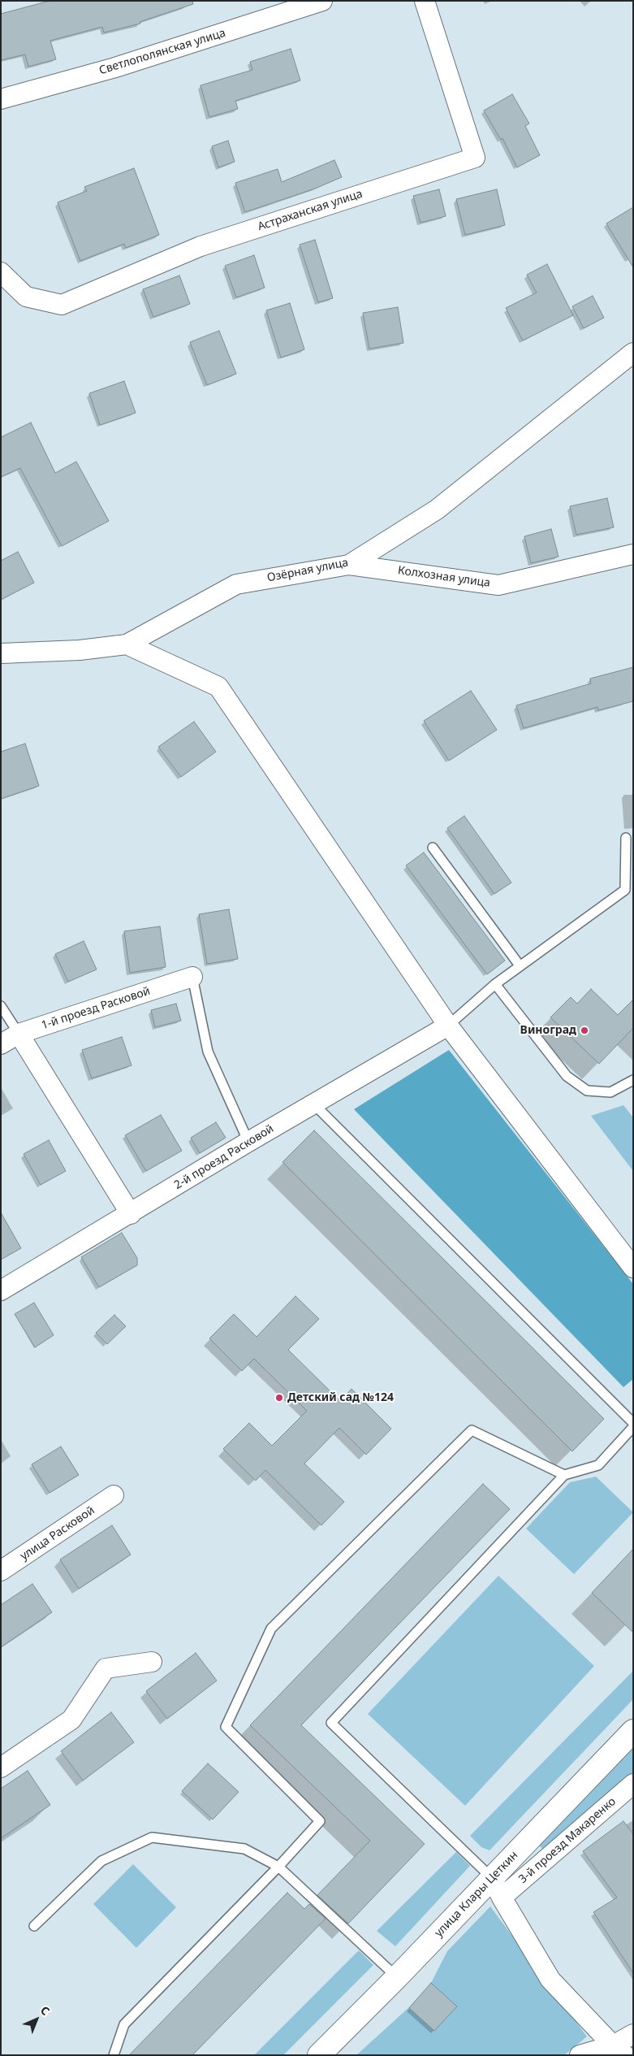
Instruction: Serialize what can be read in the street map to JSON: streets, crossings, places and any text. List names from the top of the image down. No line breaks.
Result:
{"streets":{"main road":["улица Клары Цеткин"],"street":["Светлополянская улица","Астраханская улица","Озёрная улица","Колхозная улица","1-й проезд Расковой","2-й проезд Расковой","улица Расковой","3-й проезд Макаренко"]},"crossings":[["Озёрная улица","Колхозная улица"]],"places":["Виноград","Детский сад №124"],"north":"top right"}
